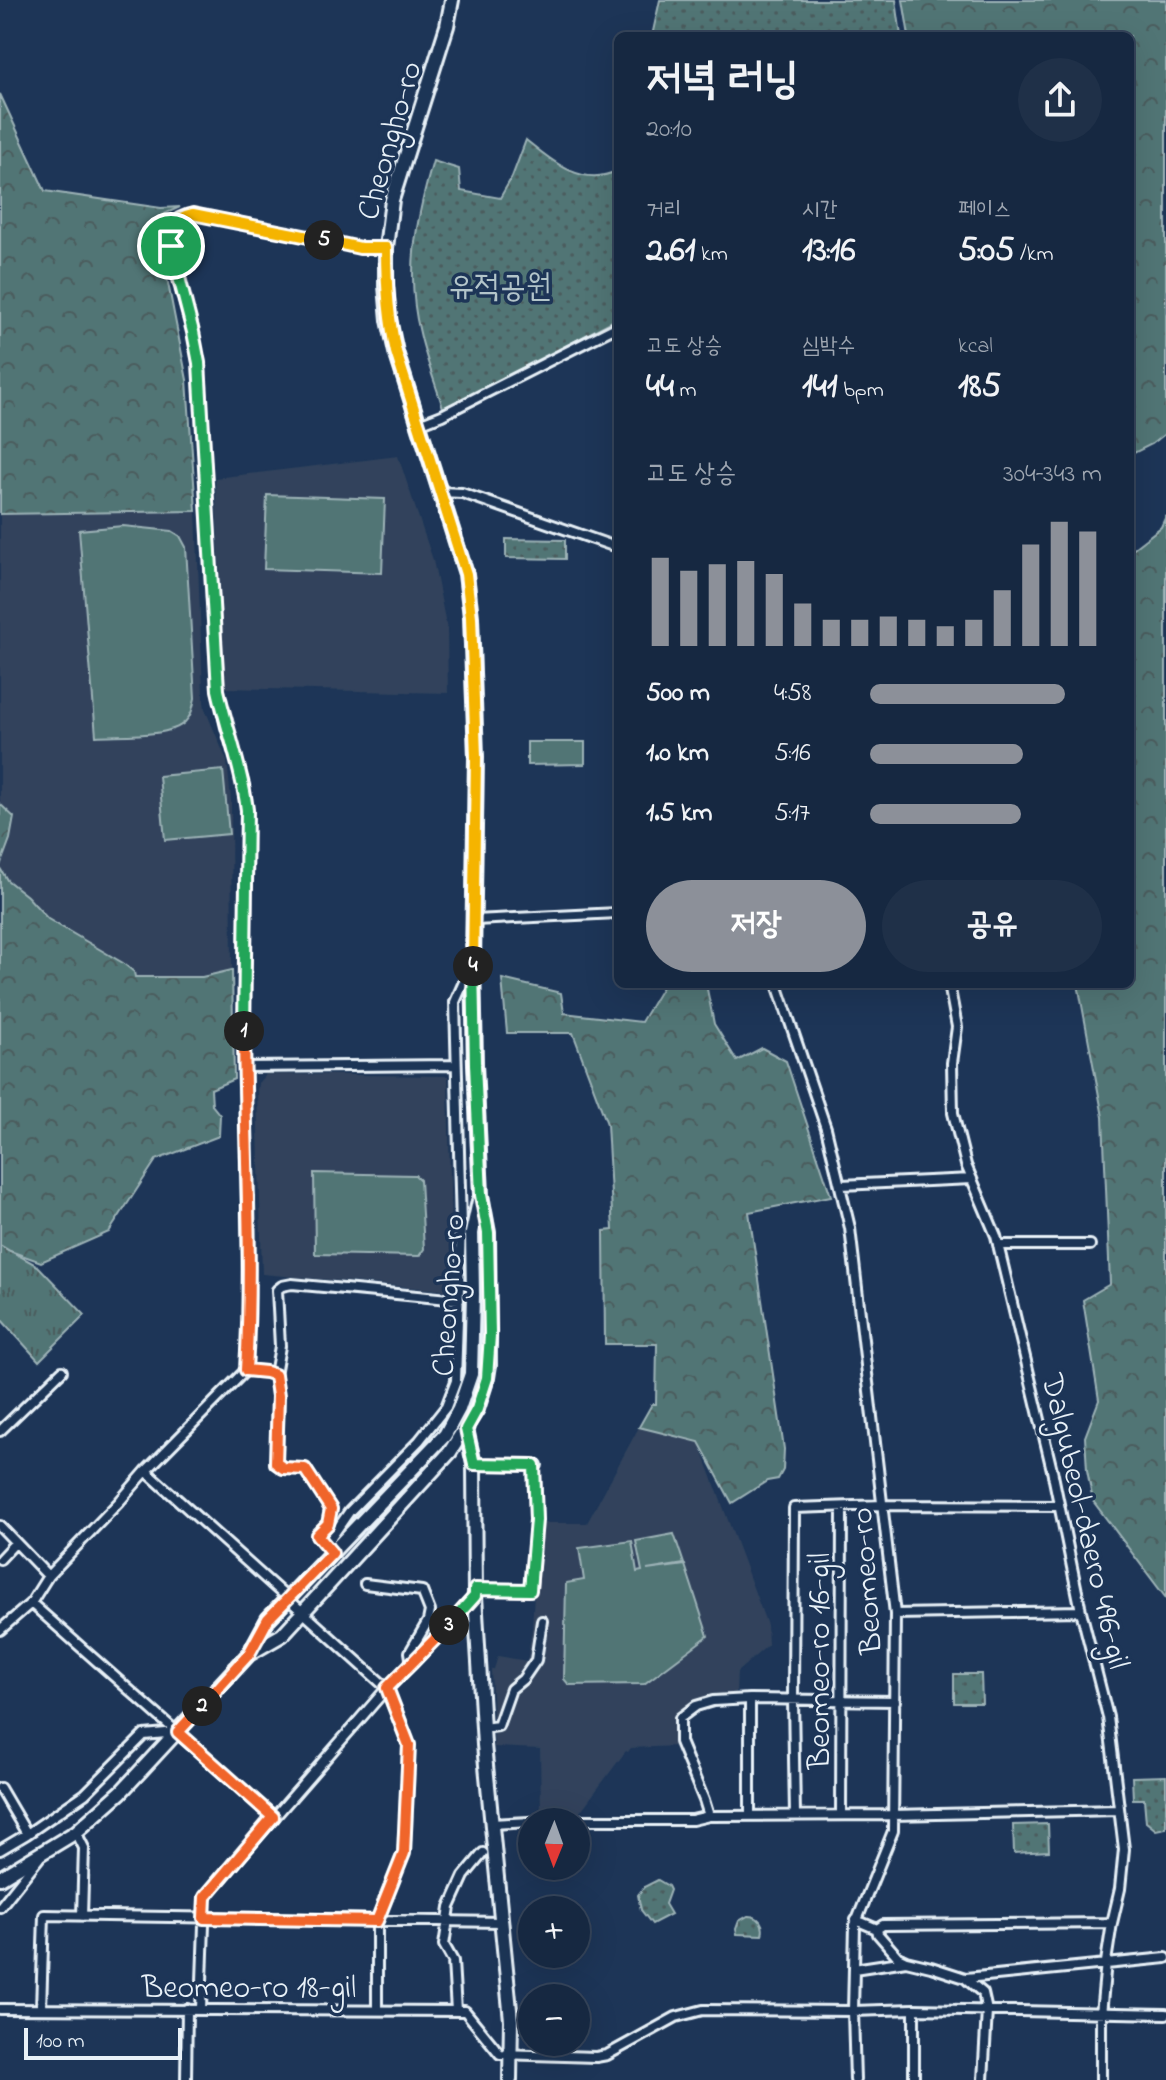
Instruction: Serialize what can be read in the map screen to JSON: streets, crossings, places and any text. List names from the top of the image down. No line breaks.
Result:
{"streets":{"main road":["Cheongho-ro"],"street":["Dalgubeol-daero 496-gil","Beomeo-ro","Beomeo-ro 16-gil","Beomeo-ro 18-gil"]},"crossings":[["Beomeo-ro","Beomeo-ro 16-gil"]],"parks":["유적공원"],"scale_bar":"100 m","north":"bottom","page":{"heading":["저녁 러닝","20:10"],"stats":[["거리","2.61 km"],["시간","13:16"],["페이스","5:05 /km"],["고도 상승","44 m"],["심박수","141 bpm"],["kcal","185"]],"pins":["5","4","1","3","2"],"chart":["고도 상승","304–343 m"],"list":[{"name":"500 m","note":"4:58"},{"name":"1.0 km","note":"5:16"},{"name":"1.5 km","note":"5:17"}],"buttons":["저장","공유"],"map_buttons":["+","−"],"scale":"100 m"}}
